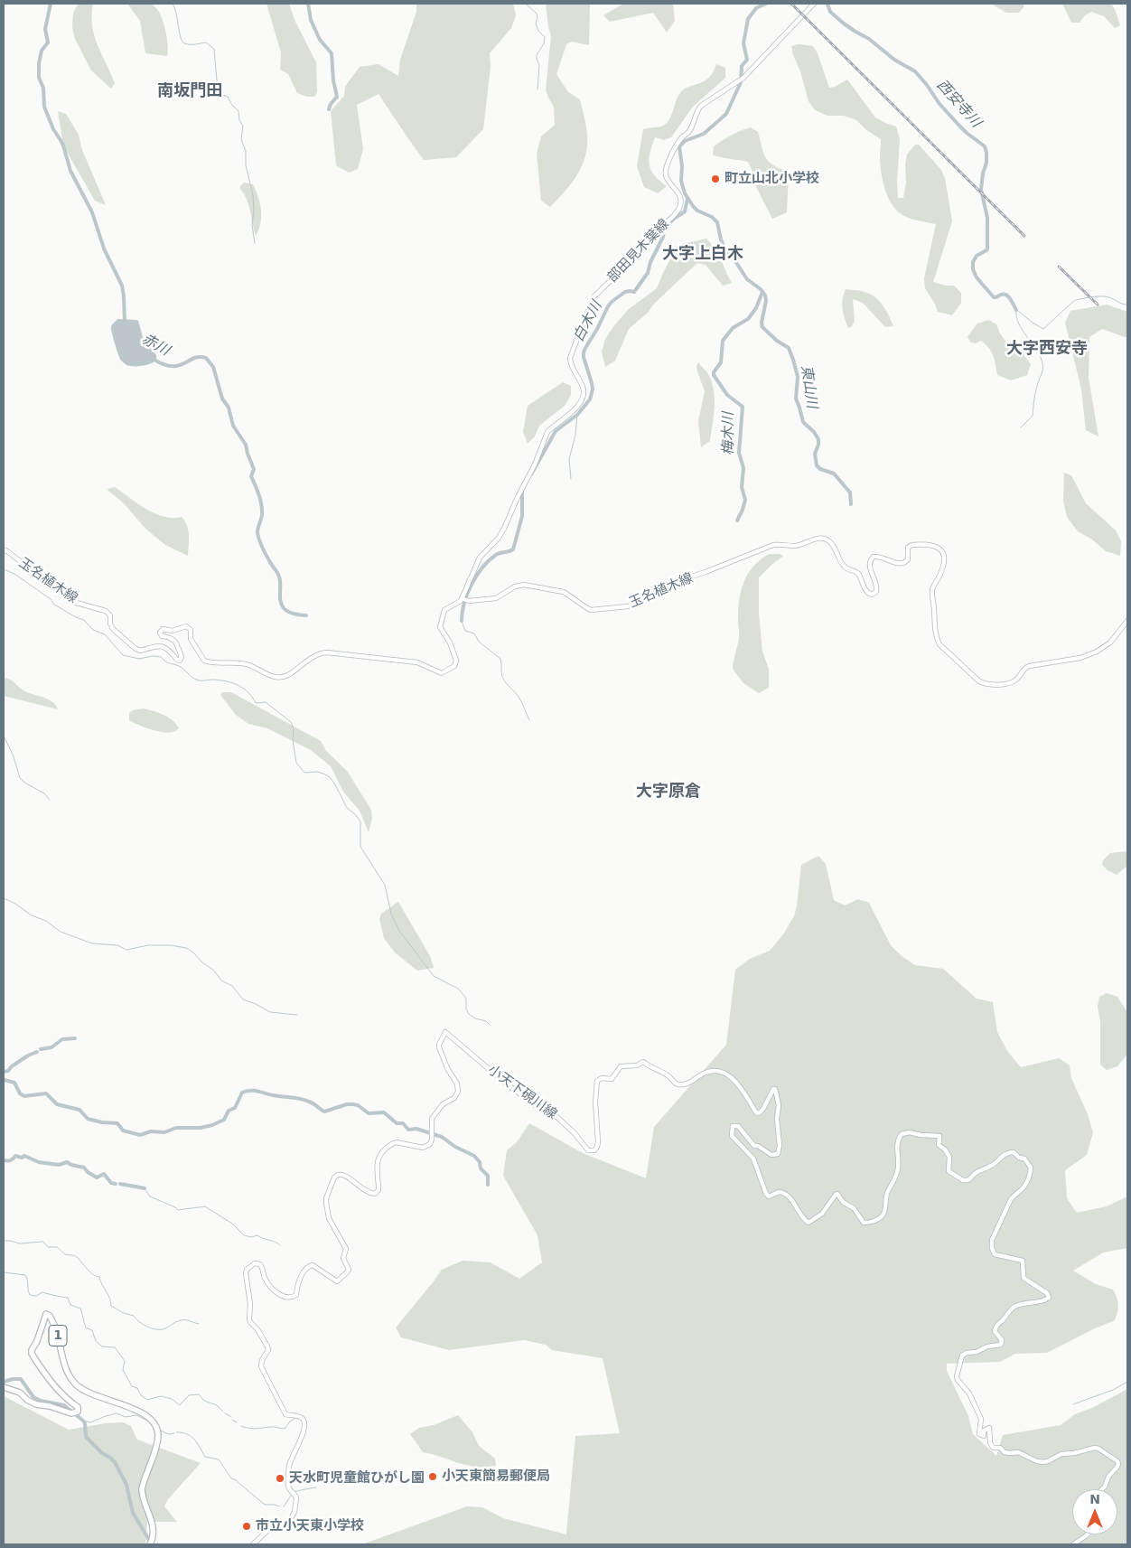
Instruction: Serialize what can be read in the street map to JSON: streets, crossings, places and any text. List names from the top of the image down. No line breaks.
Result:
{"streets":{"main road":["部田見木葉線","玉名植木線","小天下硯川線","1"]},"crossings":[["部田見木葉線","玉名植木線"]],"districts":["南坂門田","大字上白木","大字西安寺","大字原倉"],"water":["西安寺川","白木川","赤川","東山川","梅木川"],"places":["町立山北小学校","小天東簡易郵便局","天水町児童館ひがし園","市立小天東小学校"],"north":"top"}
